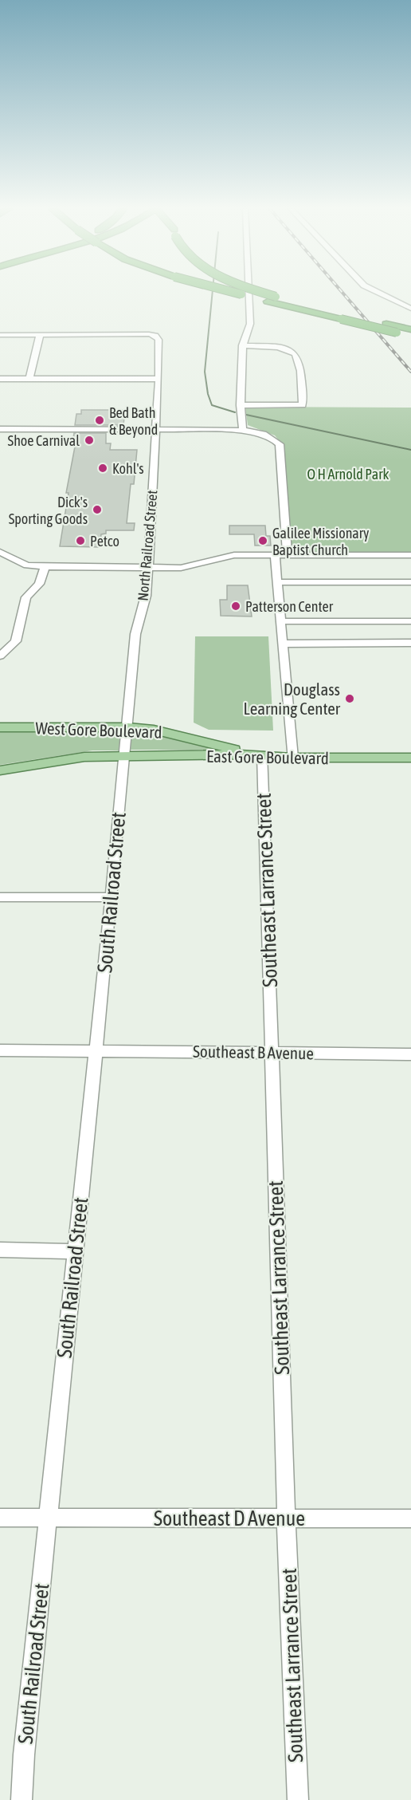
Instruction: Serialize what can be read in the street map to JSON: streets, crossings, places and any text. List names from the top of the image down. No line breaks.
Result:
{"streets":{"main road":["West Gore Boulevard","East Gore Boulevard"],"street":["North Railroad Street","Southeast Larrance Street","South Railroad Street","Southeast B Avenue","Southeast D Avenue"]},"crossings":[["North Railroad Street","West Gore Boulevard"],["North Railroad Street","East Gore Boulevard"],["North Railroad Street","South Railroad Street"],["West Gore Boulevard","East Gore Boulevard"],["West Gore Boulevard","Southeast Larrance Street"],["West Gore Boulevard","South Railroad Street"],["East Gore Boulevard","Southeast Larrance Street"],["East Gore Boulevard","South Railroad Street"],["Southeast Larrance Street","Southeast B Avenue"],["Southeast Larrance Street","Southeast D Avenue"],["South Railroad Street","Southeast B Avenue"],["South Railroad Street","Southeast D Avenue"]],"parks":["O H Arnold Park"],"places":["Bed Bath & Beyond","Shoe Carnival","Kohl's","Dick's Sporting Goods","Petco","Galilee Missionary Baptist Church","Patterson Center","Douglass Learning Center"]}
